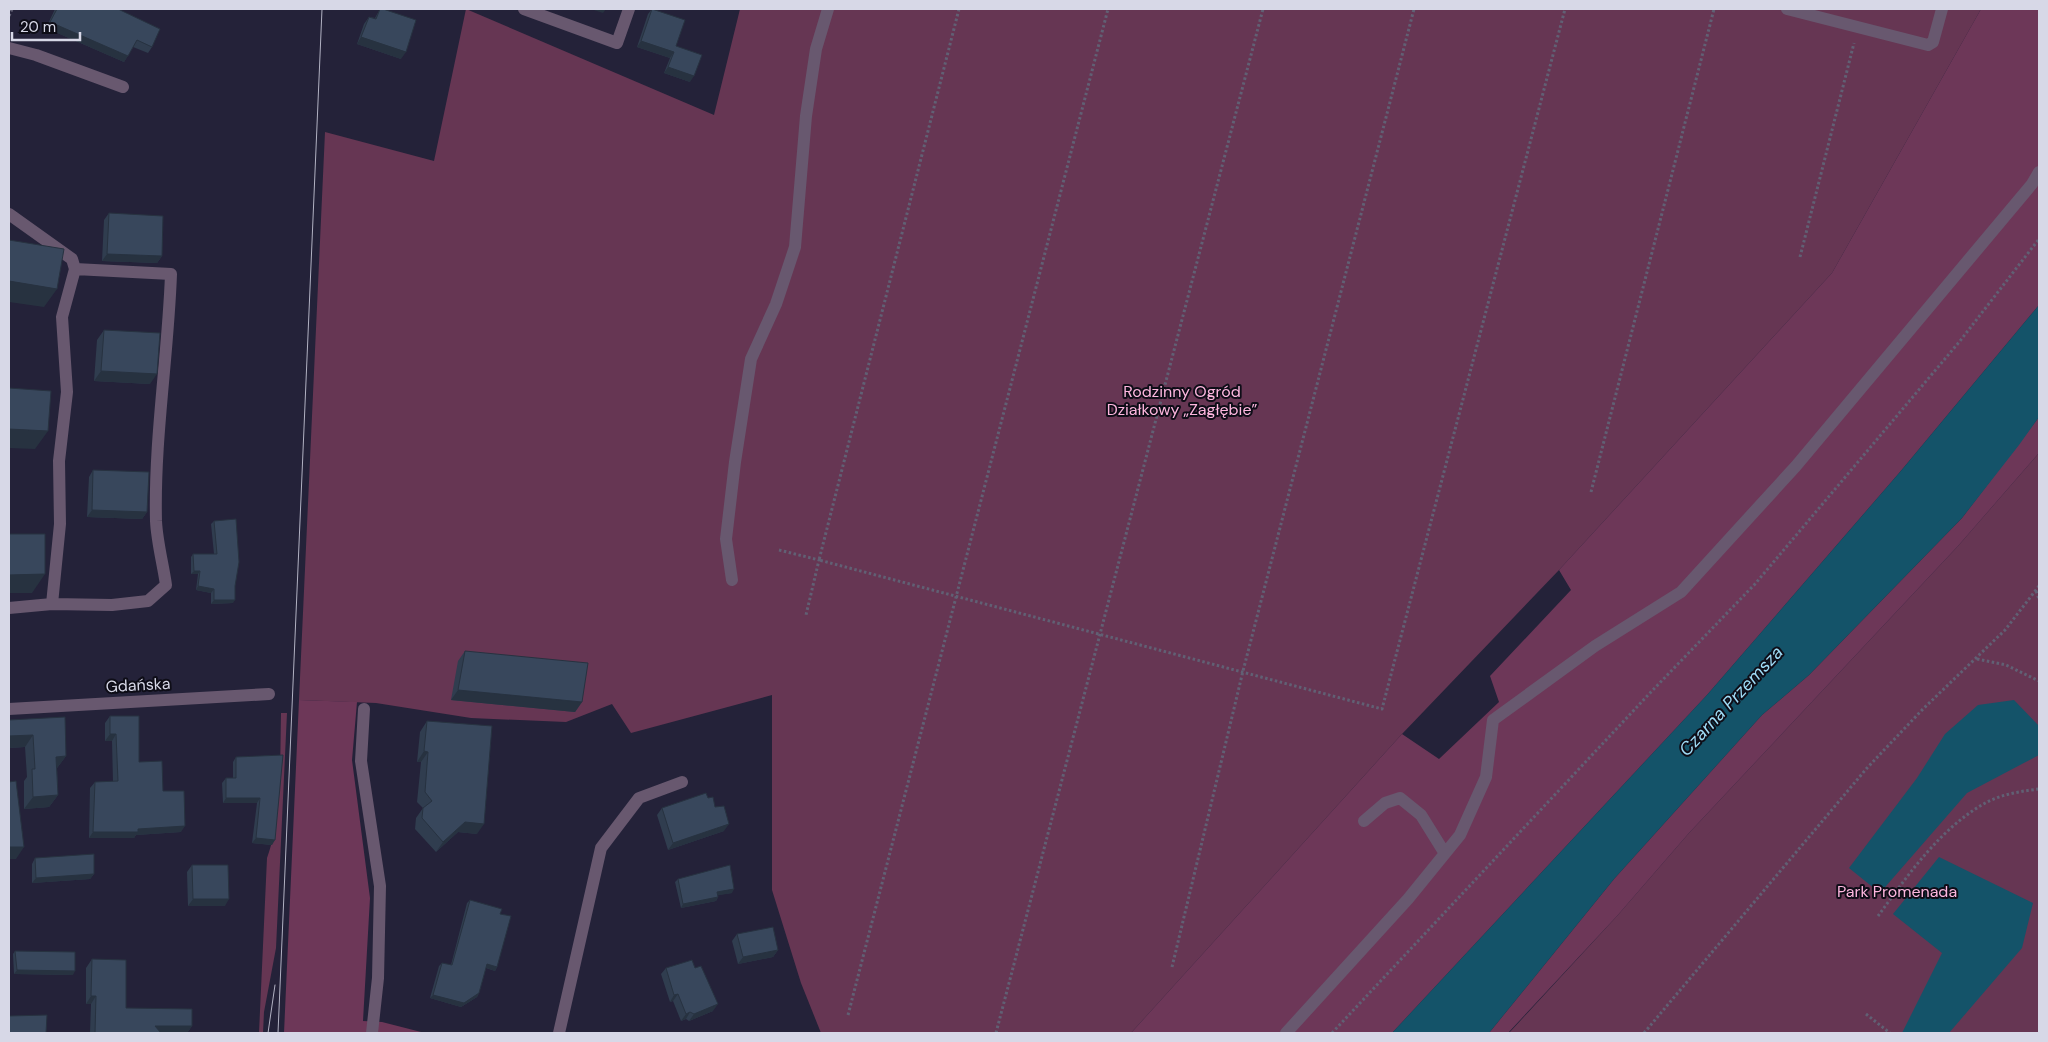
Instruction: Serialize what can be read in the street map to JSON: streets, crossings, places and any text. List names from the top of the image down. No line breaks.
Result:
{"streets":{"street":["Gdańska"]},"water":["Czarna Przemsza"],"parks":["Rodzinny Ogród Działkowy „Zagłębie”","Park Promenada"],"scale_bar":"20 m"}
